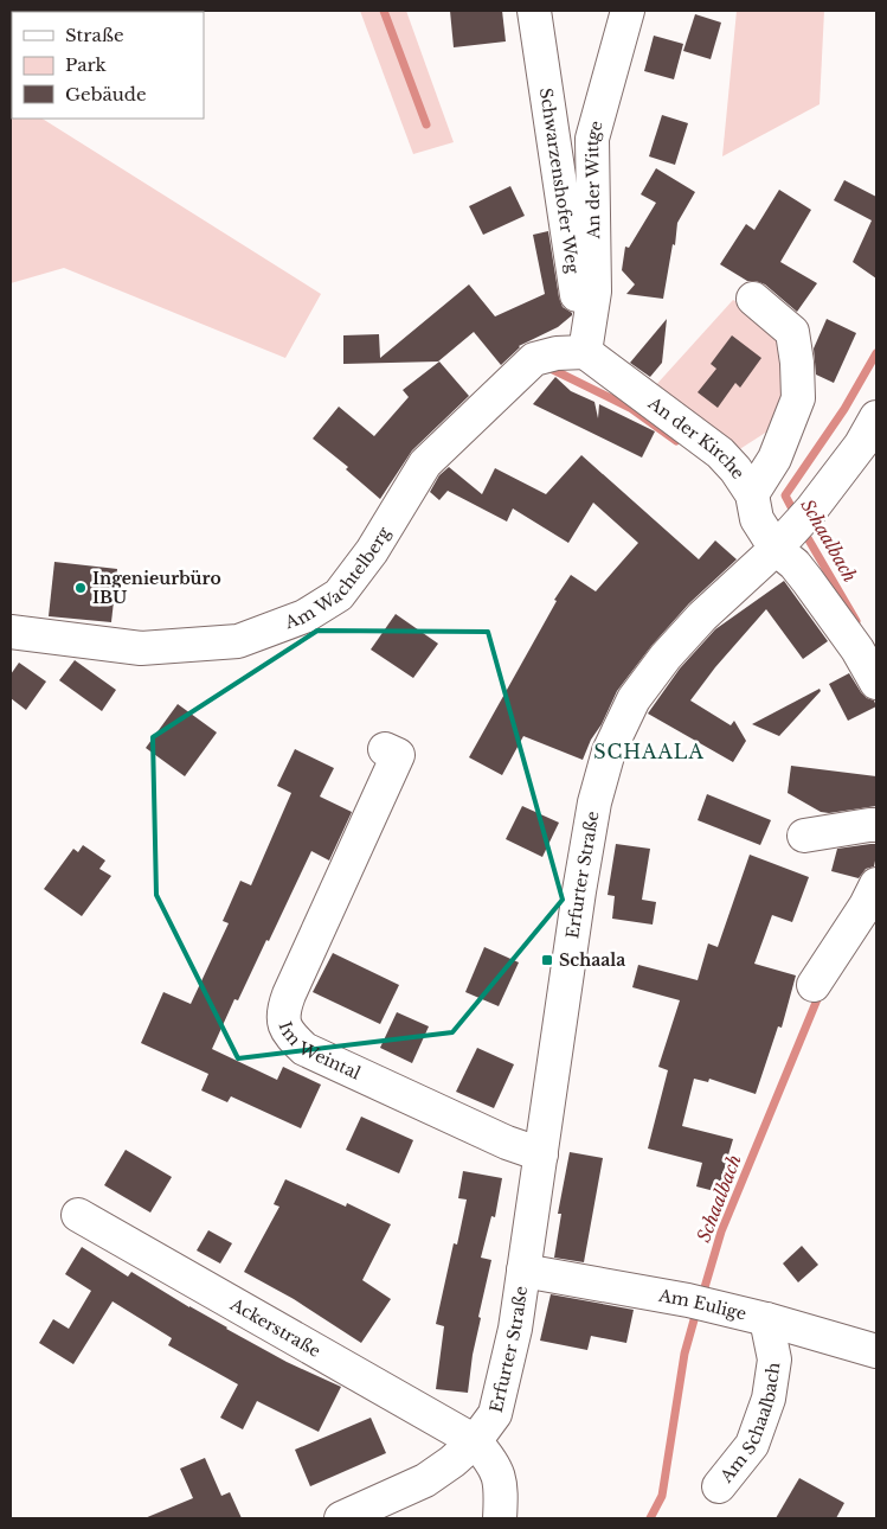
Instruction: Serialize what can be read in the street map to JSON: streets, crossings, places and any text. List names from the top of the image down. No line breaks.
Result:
{"streets":{"street":["An der Wittge","Schwarzenshofer Weg","An der Kirche","Am Wachtelberg","Erfurter Straße","Im Weintal","Am Eulige","Ackerstraße","Am Schaalbach"]},"crossings":[["An der Wittge","Schwarzenshofer Weg"],["An der Wittge","An der Kirche"],["An der Wittge","Am Wachtelberg"],["Schwarzenshofer Weg","An der Kirche"],["Schwarzenshofer Weg","Am Wachtelberg"],["An der Kirche","Am Wachtelberg"],["An der Kirche","Erfurter Straße"],["Erfurter Straße","Im Weintal"],["Erfurter Straße","Am Eulige"],["Erfurter Straße","Ackerstraße"],["Am Eulige","Am Schaalbach"]],"districts":["SCHAALA"],"water":["Schaalbach"],"places":{"other":["Ingenieurbüro IBU"],"transit":["Schaala"]},"legend":["Straße","Park","Gebäude"]}
